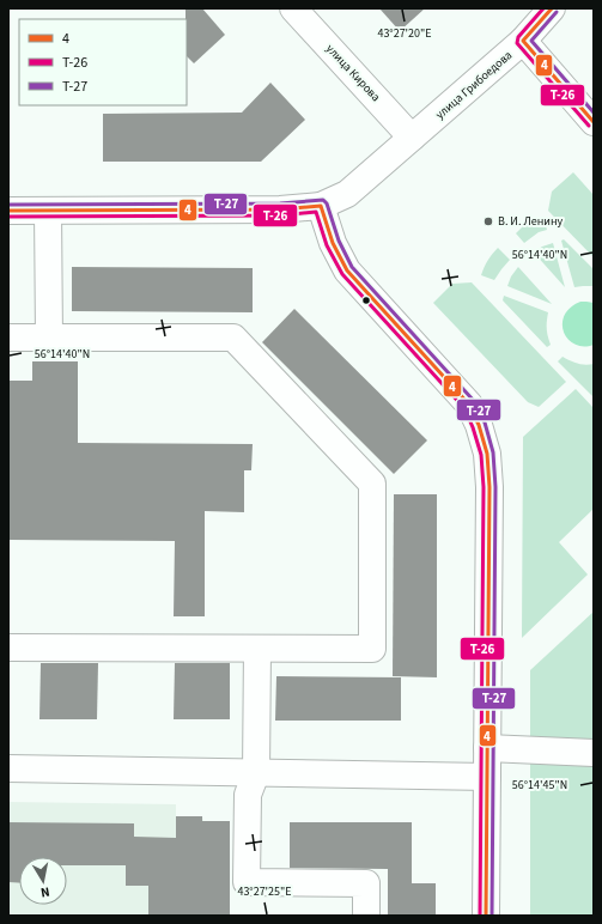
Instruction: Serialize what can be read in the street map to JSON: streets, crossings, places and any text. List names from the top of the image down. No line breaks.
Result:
{"streets":{"street":["улица Кирова","улица Грибоедова"]},"crossings":[["улица Кирова","улица Грибоедова"]],"places":["В. И. Ленину"],"lines":["transit line 4","transit line Т-26","transit line Т-27"],"legend":["4","Т-26","Т-27"],"north":"bottom","coordinates":["43°27'20\"E","56°14'40\"N","56°14'45\"N","43°27'25\"E"]}
